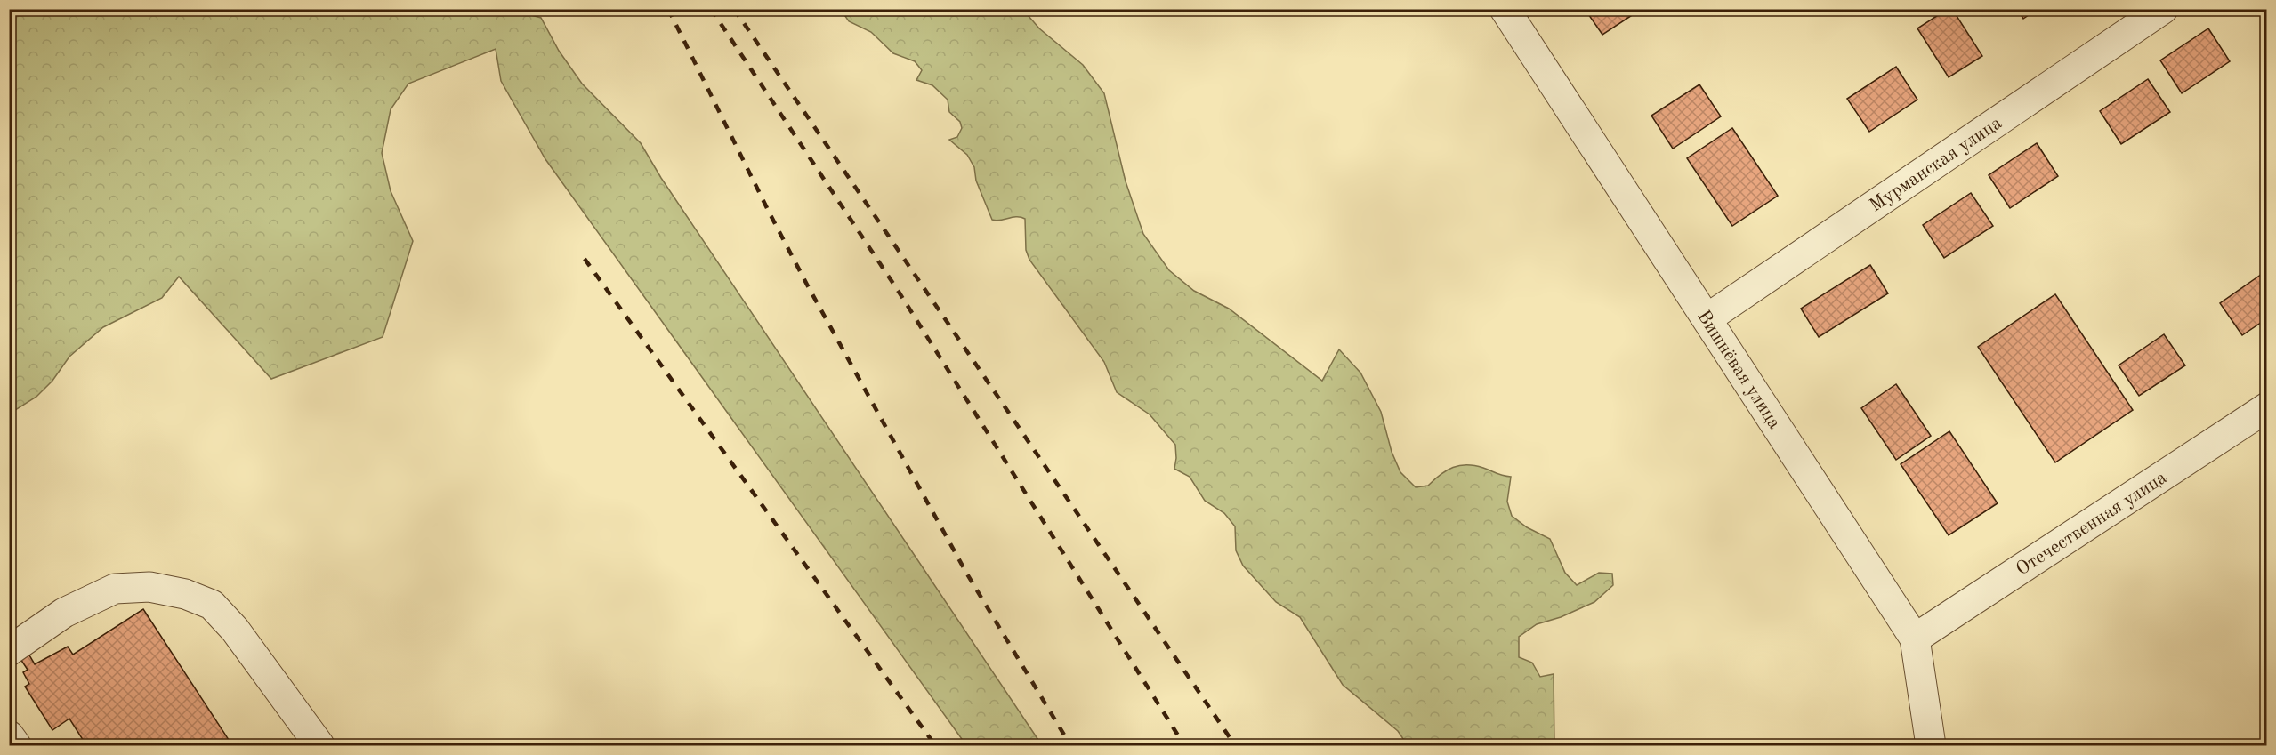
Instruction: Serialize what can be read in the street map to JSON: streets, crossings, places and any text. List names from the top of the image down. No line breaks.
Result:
{"streets":{"street":["Мурманская улица","Вишнёвая улица","Отечественная улица"]},"crossings":[["Мурманская улица","Вишнёвая улица"],["Вишнёвая улица","Отечественная улица"]]}
